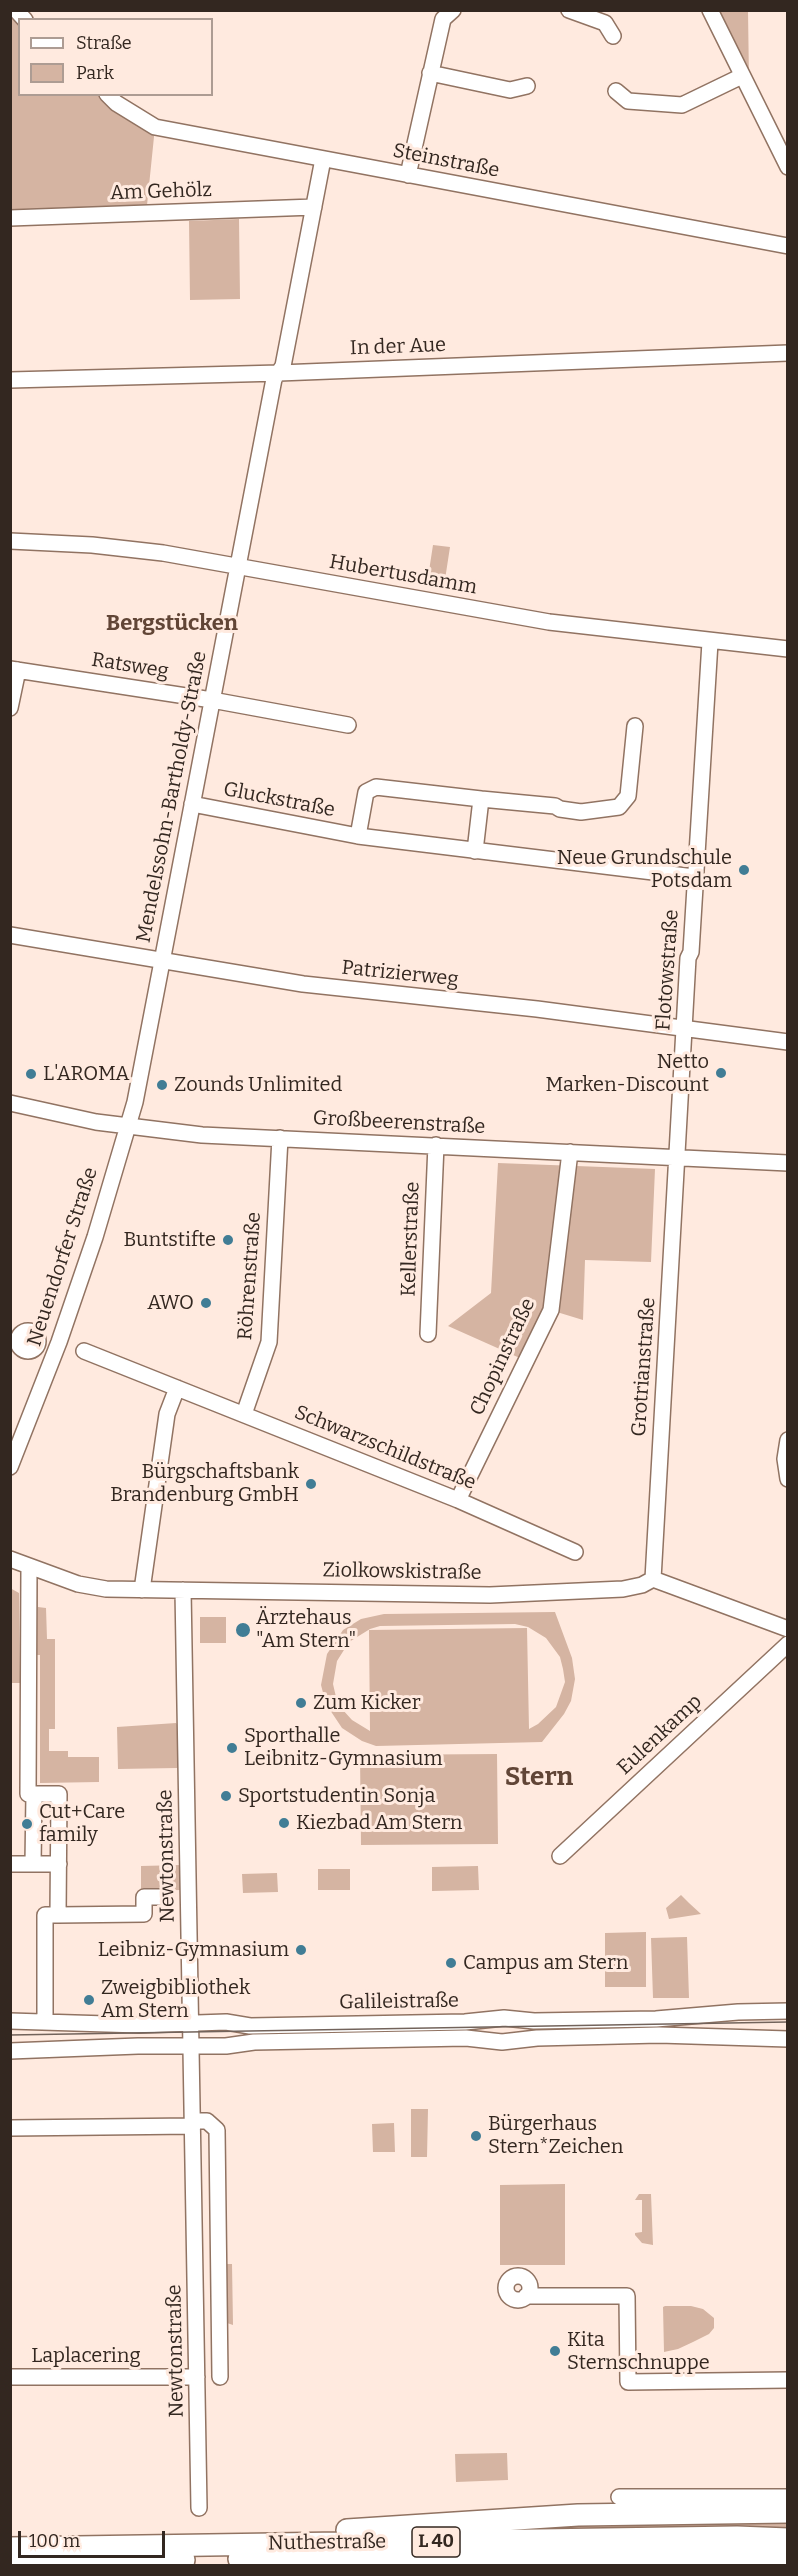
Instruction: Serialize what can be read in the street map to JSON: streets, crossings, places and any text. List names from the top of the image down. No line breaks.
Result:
{"streets":{"highway":["L 40","Nuthestraße"],"street":["Steinstraße","Am Gehölz","In der Aue","Hubertusdamm","Ratsweg","Mendelssohn-Bartholdy-Straße","Gluckstraße","Flotowstraße","Patrizierweg","Großbeerenstraße","Kellerstraße","Neuendorfer Straße","Röhrenstraße","Chopinstraße","Grotrianstraße","Schwarzschildstraße","Ziolkowskistraße","Eulenkamp","Newtonstraße","Galileistraße","Laplacering"]},"crossings":[["Steinstraße","Mendelssohn-Bartholdy-Straße"],["Am Gehölz","Mendelssohn-Bartholdy-Straße"],["In der Aue","Mendelssohn-Bartholdy-Straße"],["Hubertusdamm","Mendelssohn-Bartholdy-Straße"],["Hubertusdamm","Flotowstraße"],["Ratsweg","Mendelssohn-Bartholdy-Straße"],["Mendelssohn-Bartholdy-Straße","Gluckstraße"],["Mendelssohn-Bartholdy-Straße","Patrizierweg"],["Mendelssohn-Bartholdy-Straße","Großbeerenstraße"],["Mendelssohn-Bartholdy-Straße","Neuendorfer Straße"],["Gluckstraße","Flotowstraße"],["Flotowstraße","Patrizierweg"],["Flotowstraße","Großbeerenstraße"],["Flotowstraße","Grotrianstraße"],["Großbeerenstraße","Kellerstraße"],["Großbeerenstraße","Neuendorfer Straße"],["Großbeerenstraße","Röhrenstraße"],["Großbeerenstraße","Chopinstraße"],["Großbeerenstraße","Grotrianstraße"],["Röhrenstraße","Schwarzschildstraße"],["Chopinstraße","Schwarzschildstraße"],["Grotrianstraße","Ziolkowskistraße"],["Ziolkowskistraße","Newtonstraße"],["Newtonstraße","Galileistraße"],["Newtonstraße","Laplacering"]],"districts":["Bergstücken","Stern"],"places":["Neue Grundschule Potsdam","Netto Marken-Discount","L'AROMA","Zounds Unlimited","Buntstifte","AWO","Bürgschaftsbank Brandenburg GmbH","Ärztehaus \"Am Stern\"","Zum Kicker","Sporthalle Leibnitz-Gymnasium","Sportstudentin Sonja","Kiezbad Am Stern","Cut+Care family","Leibniz-Gymnasium","Campus am Stern","Zweigbibliothek Am Stern","Bürgerhaus Stern*Zeichen","Kita Sternschnuppe"],"legend":["Straße","Park"],"scale_bar":"100 m"}
